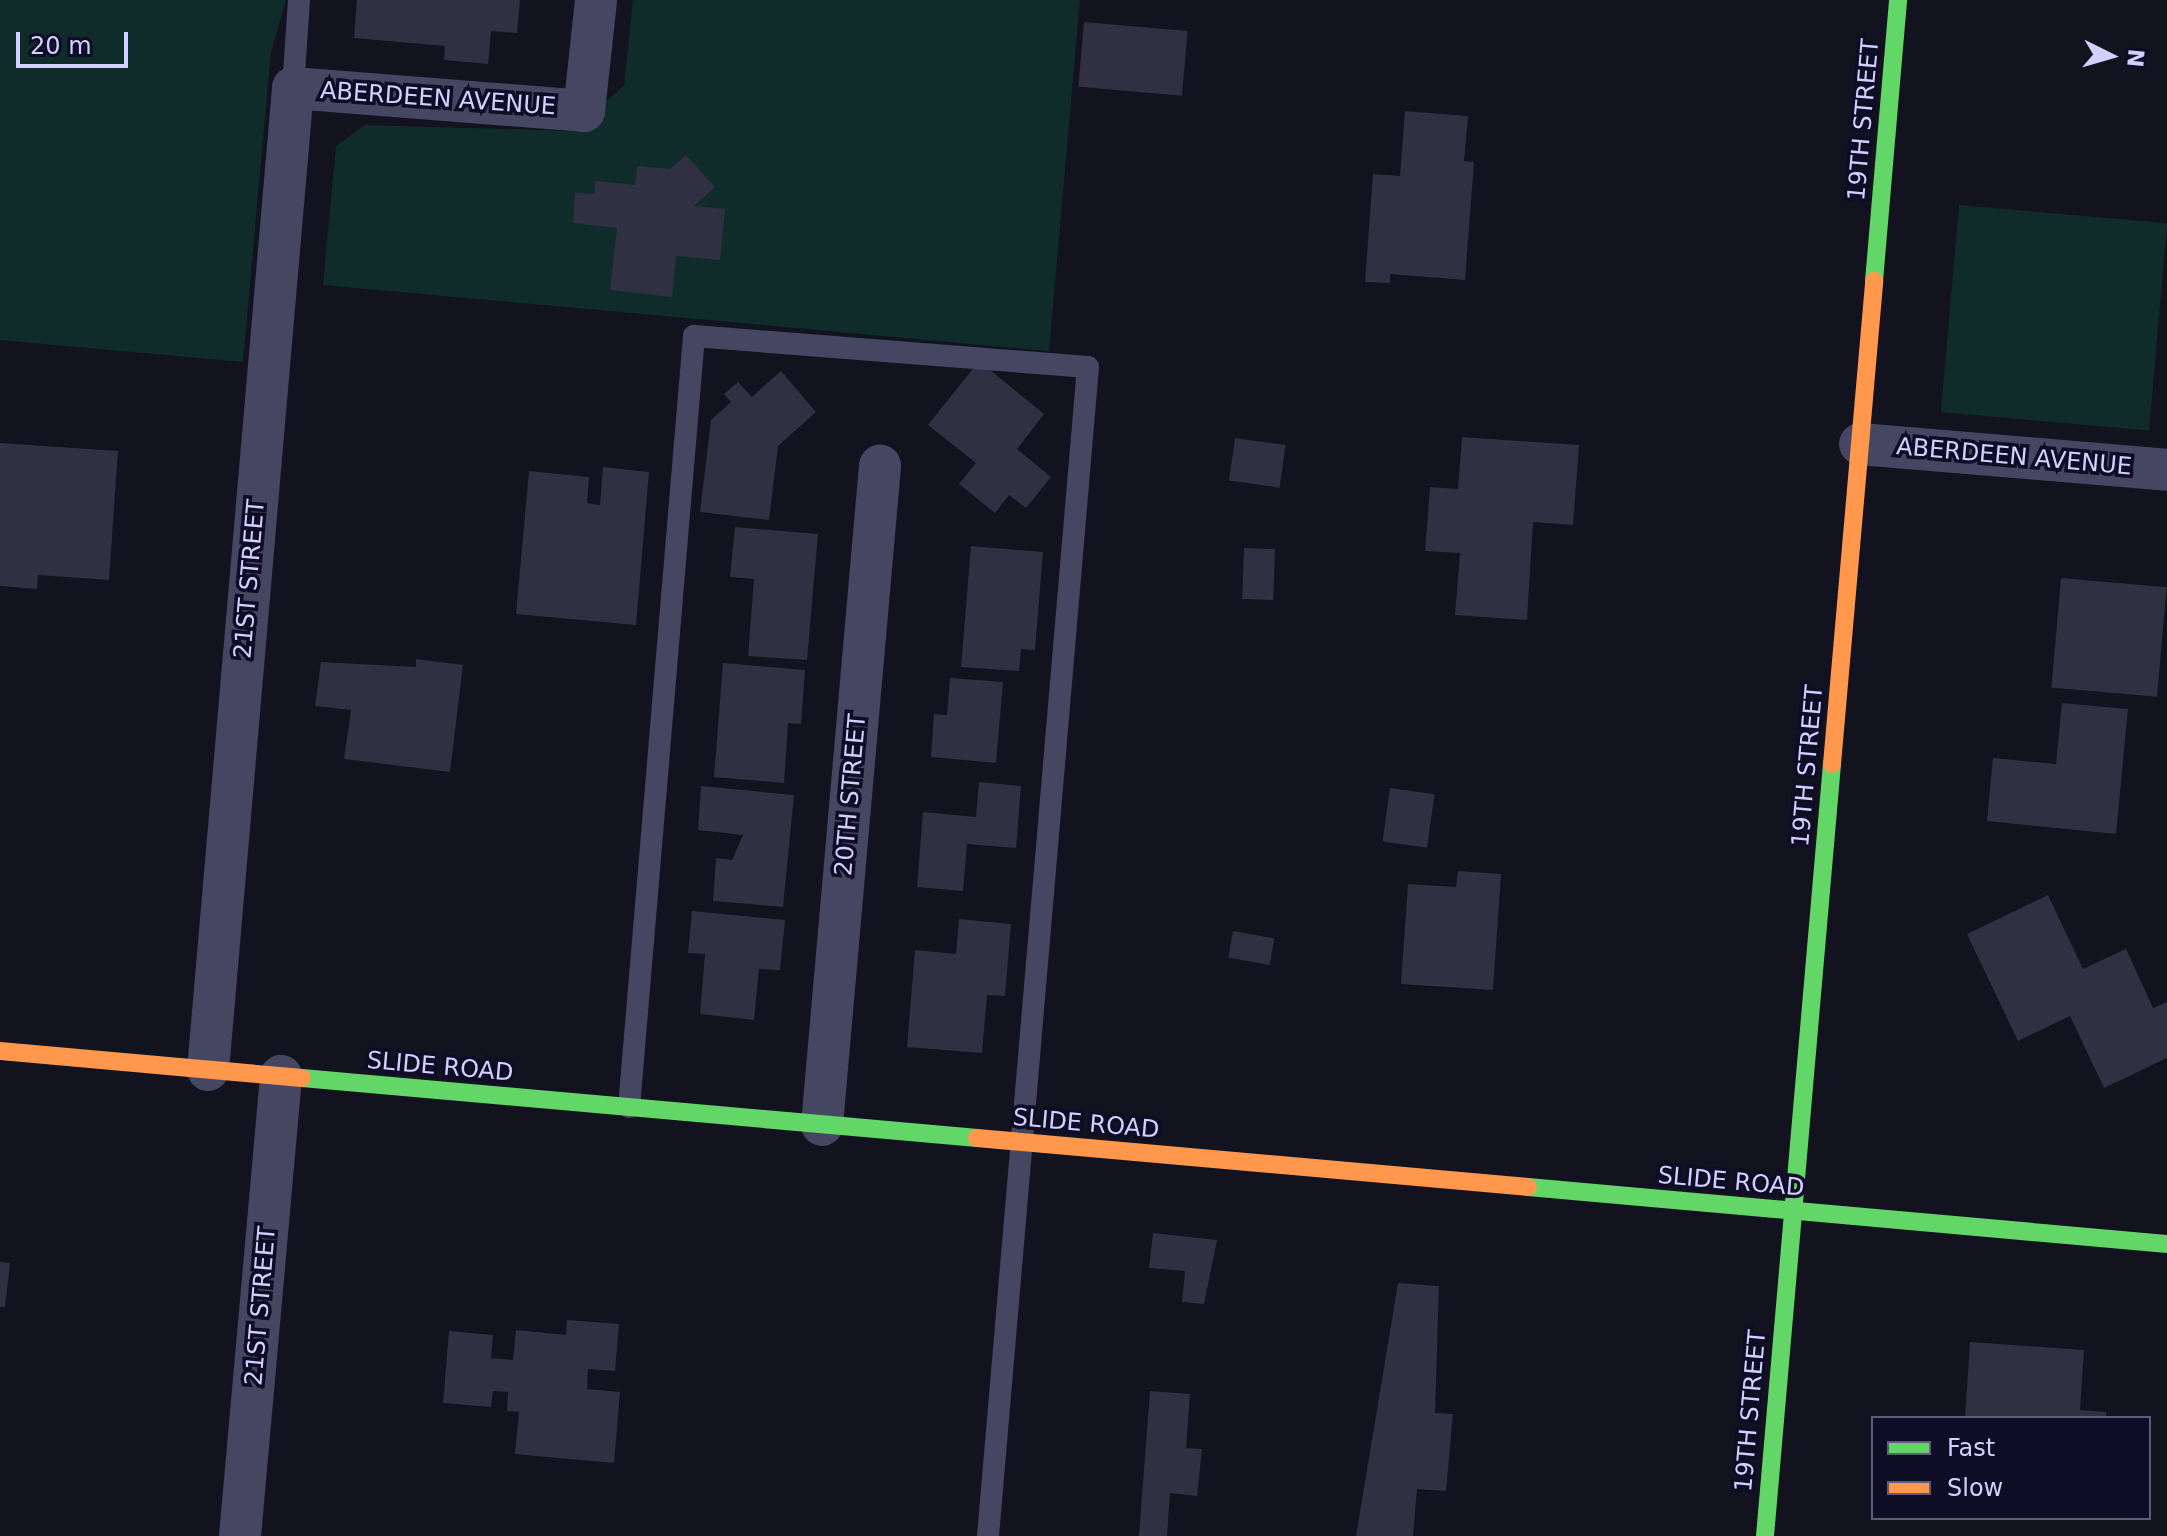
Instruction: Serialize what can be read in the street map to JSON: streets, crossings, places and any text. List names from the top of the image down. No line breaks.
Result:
{"streets":{"main road":["19TH STREET","SLIDE ROAD"],"street":["ABERDEEN AVENUE","21ST STREET","20TH STREET"]},"crossings":[["ABERDEEN AVENUE","19TH STREET"],["ABERDEEN AVENUE","21ST STREET"],["19TH STREET","SLIDE ROAD"],["21ST STREET","SLIDE ROAD"],["20TH STREET","SLIDE ROAD"]],"legend":["Fast","Slow"],"scale_bar":"20 m","north":"right"}
